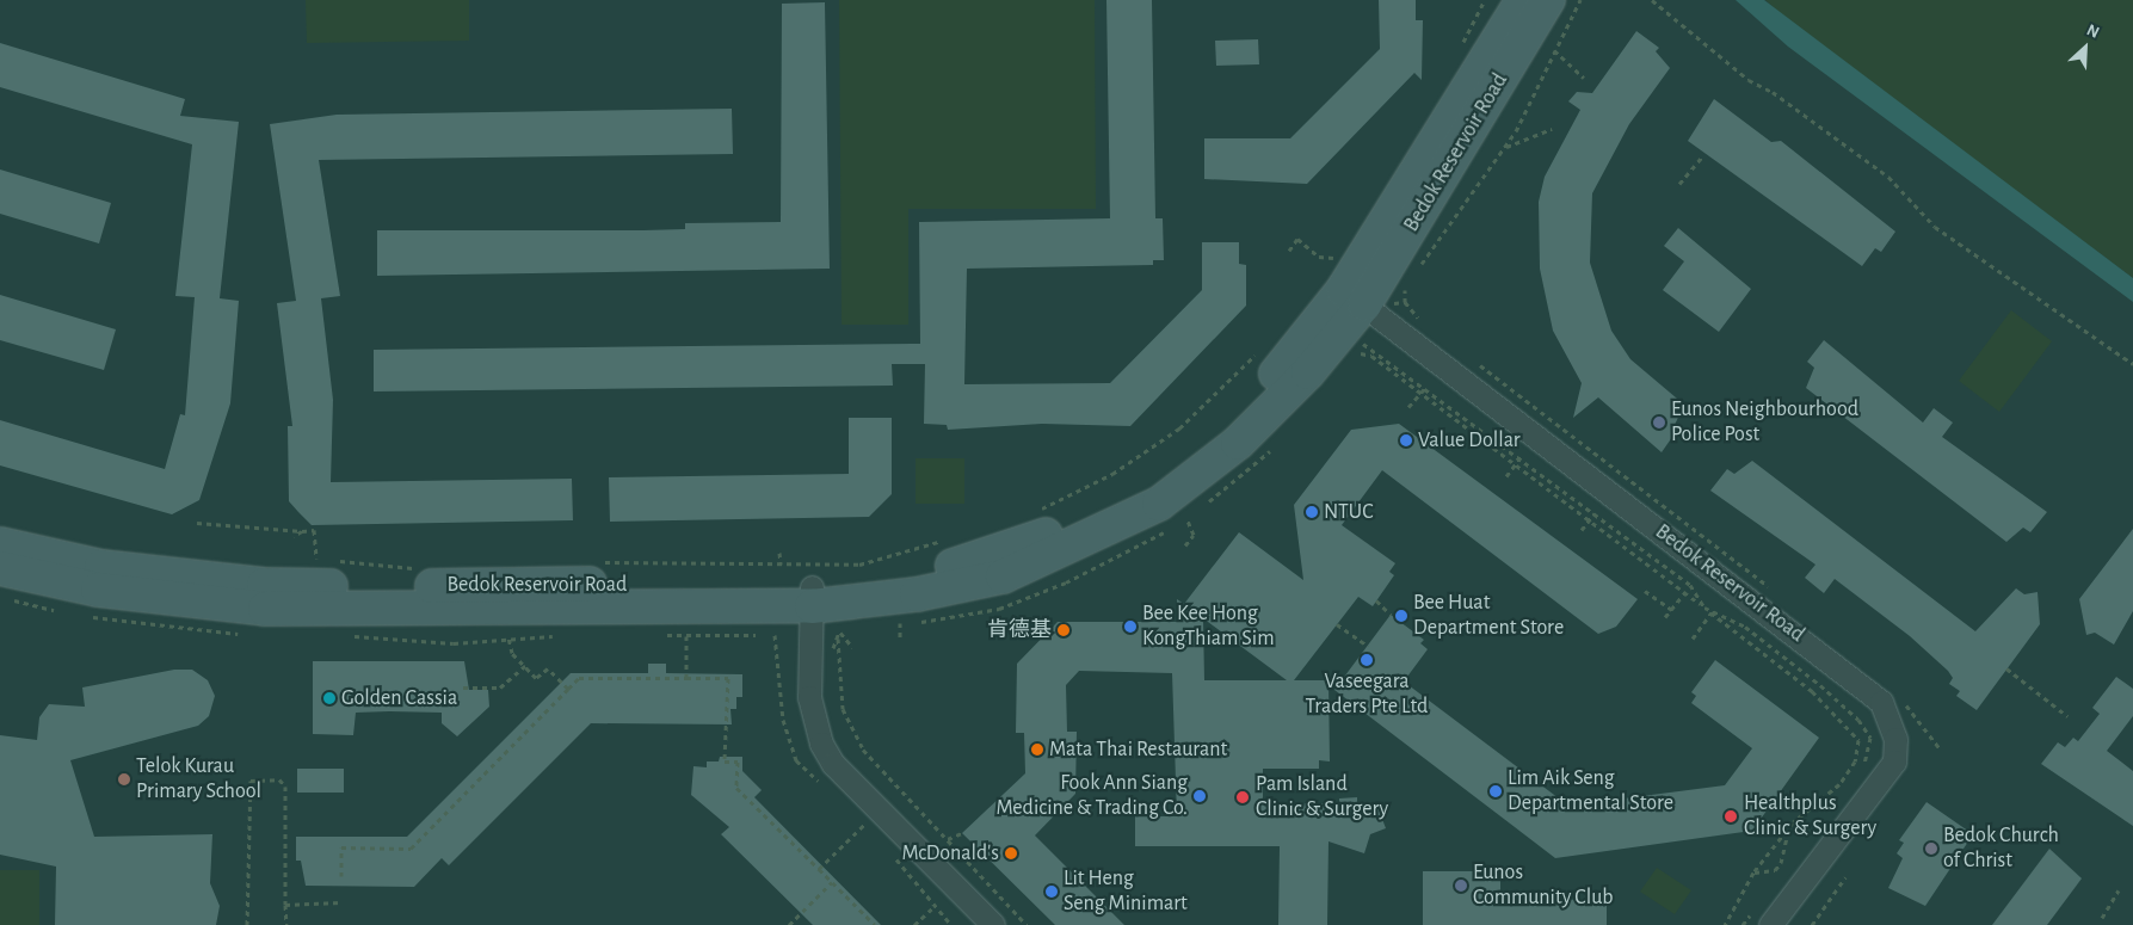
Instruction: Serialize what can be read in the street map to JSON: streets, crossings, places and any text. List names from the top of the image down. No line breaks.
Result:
{"streets":{"main road":["Bedok Reservoir Road"]},"places":["Eunos Neighbourhood Police Post","Value Dollar","NTUC","Bee Huat Department Store","Bee Kee Hong KongThiam Sim","肯德基","Vaseegara Traders Pte Ltd","Golden Cassia","Mata Thai Restaurant","Telok Kurau Primary School","Lim Aik Seng Departmental Store","Fook Ann Siang Medicine & Trading Co.","Pam Island Clinic & Surgery","Healthplus Clinic & Surgery","Bedok Church of Christ","McDonald's","Eunos Community Club","Lit Heng Seng Minimart"],"north":"top right"}
